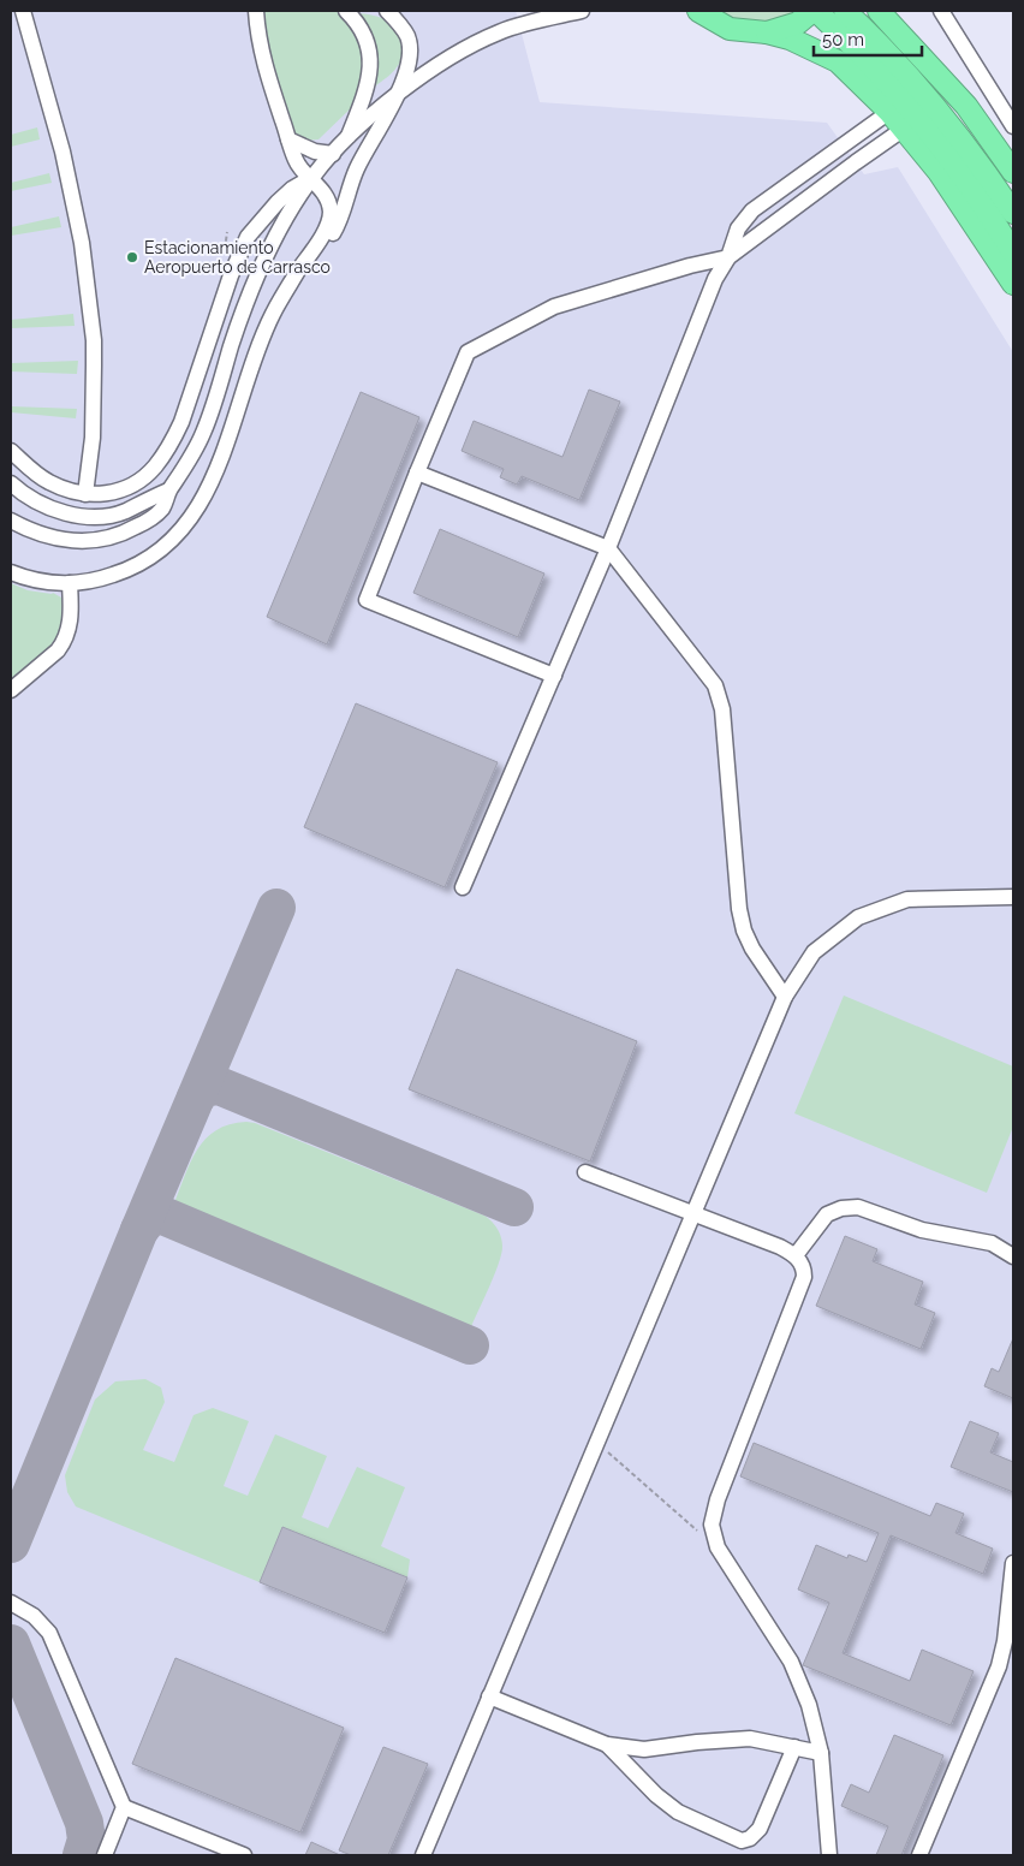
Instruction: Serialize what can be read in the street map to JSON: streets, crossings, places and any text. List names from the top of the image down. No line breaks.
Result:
{"places":["Estacionamiento Aeropuerto de Carrasco"],"scale_bar":"50 m"}
